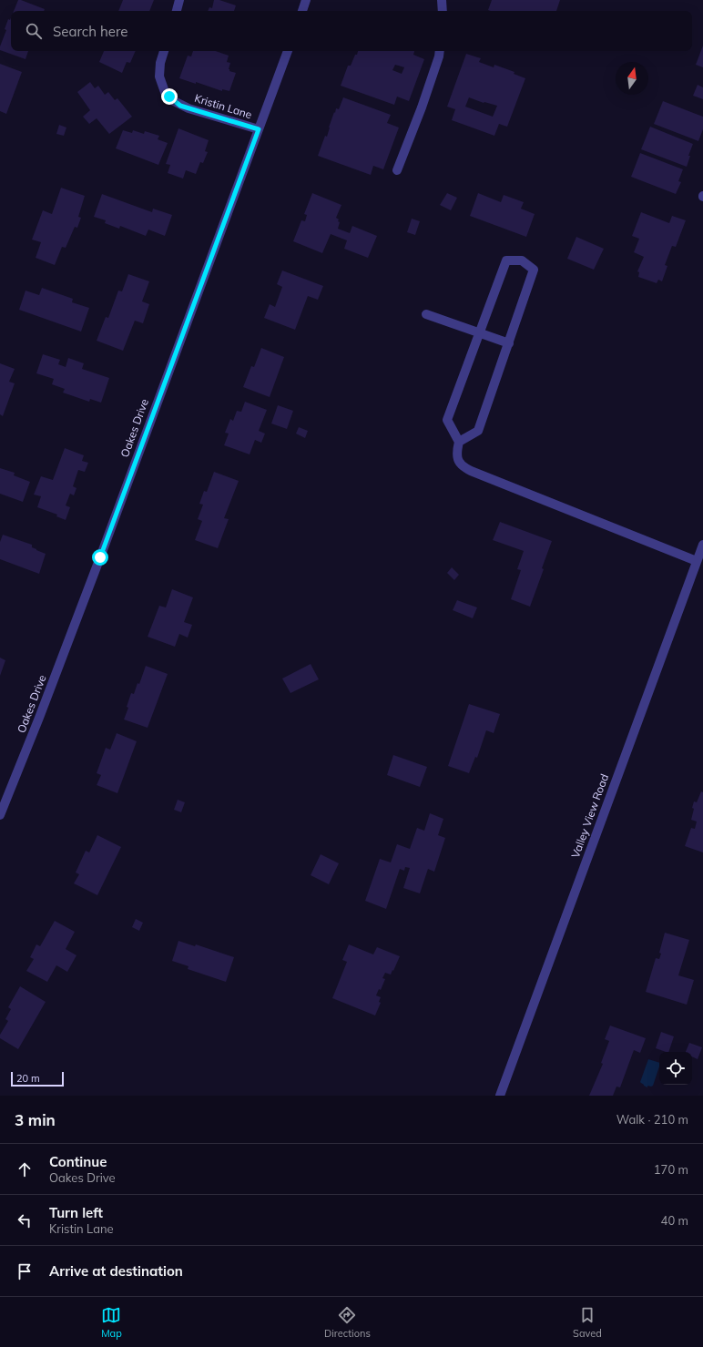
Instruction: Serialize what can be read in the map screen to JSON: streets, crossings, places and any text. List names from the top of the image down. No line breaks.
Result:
{"streets":{"street":["Kristin Lane","Oakes Drive","Valley View Road"]},"crossings":[["Kristin Lane","Oakes Drive"]],"scale_bar":"20 m","north":"top","page":{"search":"Search here","scale":"20 m","heading":["3 min","Walk · 210 m"],"list":[["Continue","Oakes Drive","170 m"],["Turn left","Kristin Lane","40 m"],"Arrive at destination"],"nav":["Map","Directions","Saved"]}}
